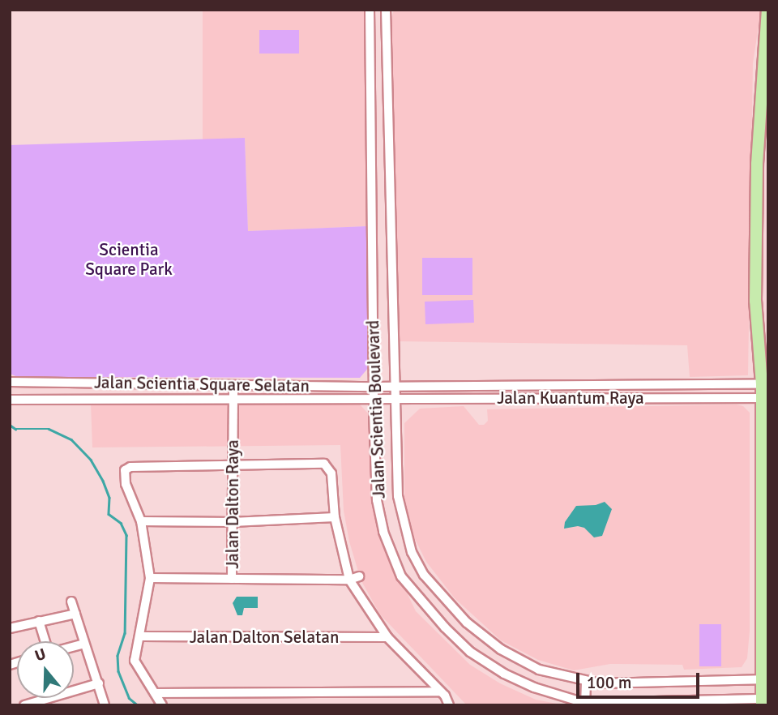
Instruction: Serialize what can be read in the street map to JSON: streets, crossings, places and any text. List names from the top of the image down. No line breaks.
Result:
{"streets":{"street":["Jalan Scientia Square Selatan","Jalan Kuantum Raya","Jalan Scientia Boulevard","Jalan Dalton Raya","Jalan Dalton Selatan"]},"crossings":[["Jalan Scientia Square Selatan","Jalan Kuantum Raya"],["Jalan Scientia Square Selatan","Jalan Scientia Boulevard"],["Jalan Scientia Square Selatan","Jalan Dalton Raya"],["Jalan Kuantum Raya","Jalan Scientia Boulevard"]],"parks":["Scientia Square Park"],"scale_bar":"100 m","north":"top"}
